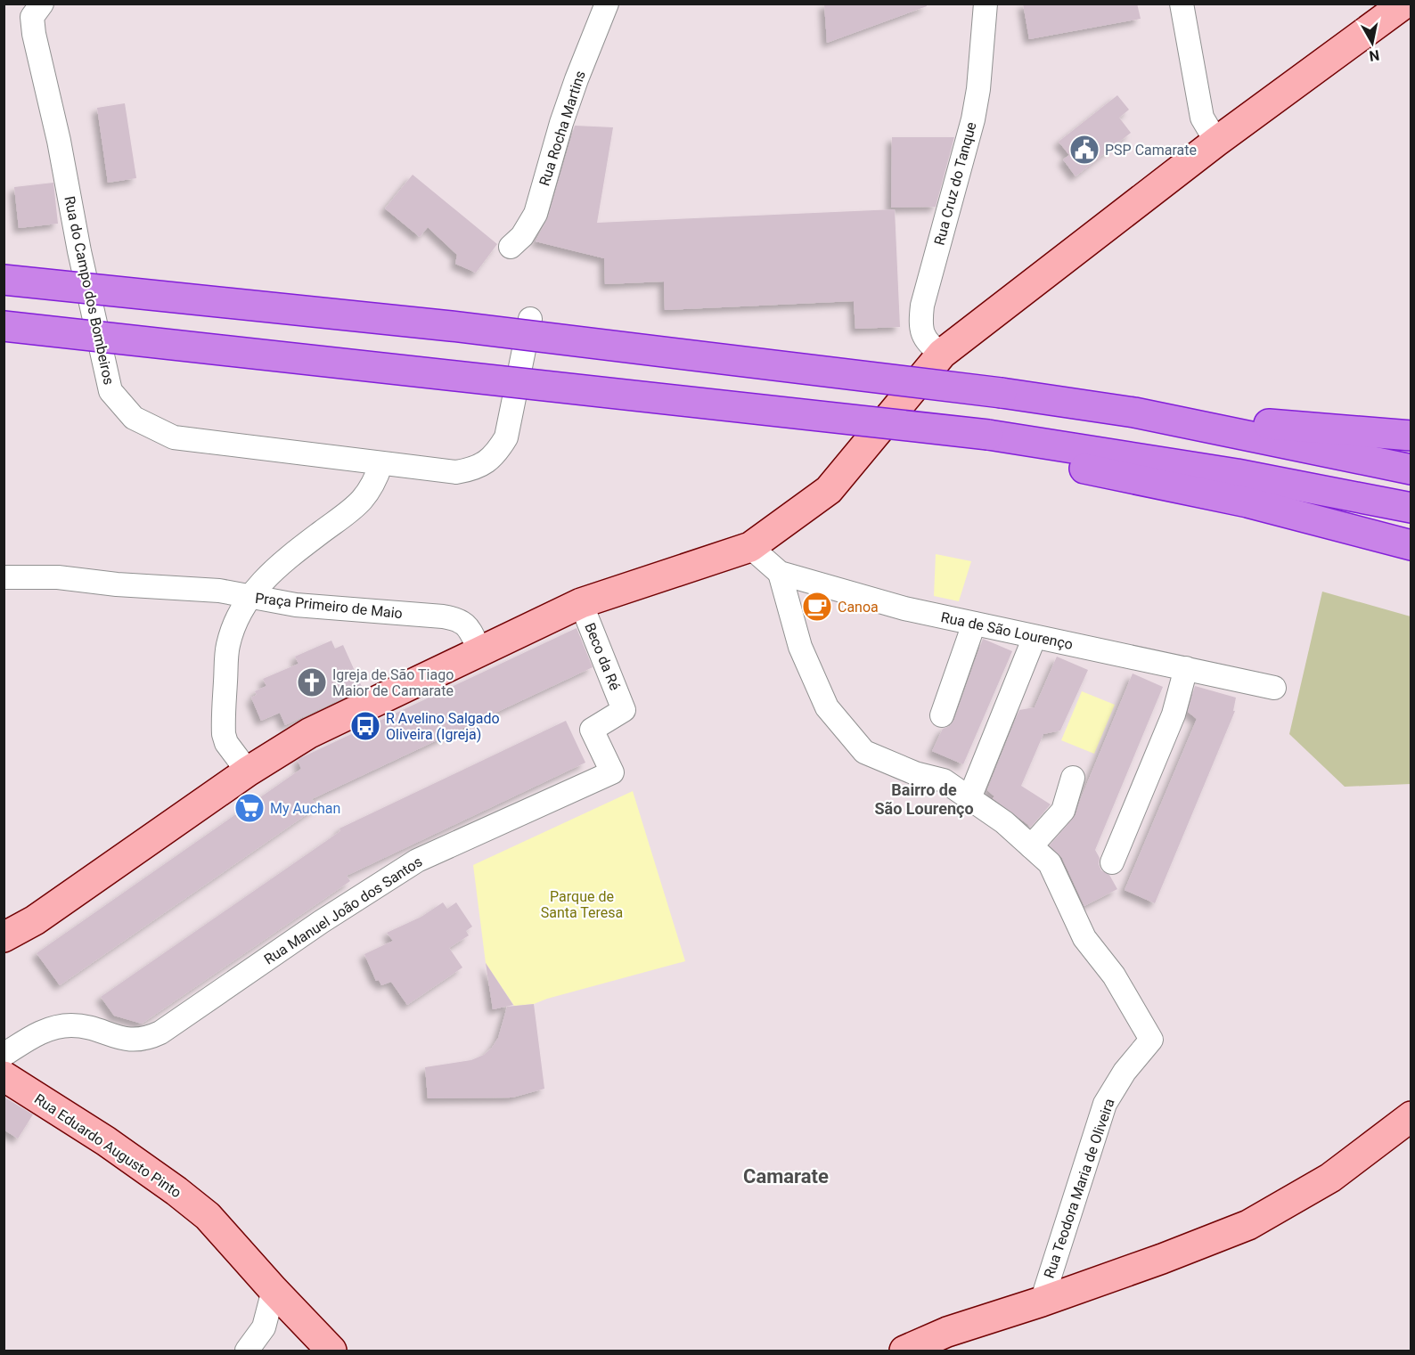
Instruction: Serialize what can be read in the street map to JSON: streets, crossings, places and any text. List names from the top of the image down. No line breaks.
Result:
{"streets":{"street":["Rua Rocha Martins","Rua Cruz do Tanque","Rua do Campo dos Bombeiros","Praça Primeiro de Maio","Rua de São Lourenço","Beco da Ré","Rua Manuel João dos Santos","Rua Eduardo Augusto Pinto","Rua Teodora Maria de Oliveira"]},"crossings":[["Rua de São Lourenço","Rua Teodora Maria de Oliveira"],["Beco da Ré","Rua Manuel João dos Santos"]],"districts":["Bairro de São Lourenço","Camarate"],"parks":["Parque de Santa Teresa"],"places":{"public building":["PSP Camarate"],"cafe":["Canoa"],"church":["Igreja de São Tiago Maior de Camarate"],"bus stop":["R Avelino Salgado Oliveira (Igreja)"],"supermarket":["My Auchan"]},"north":"bottom"}
